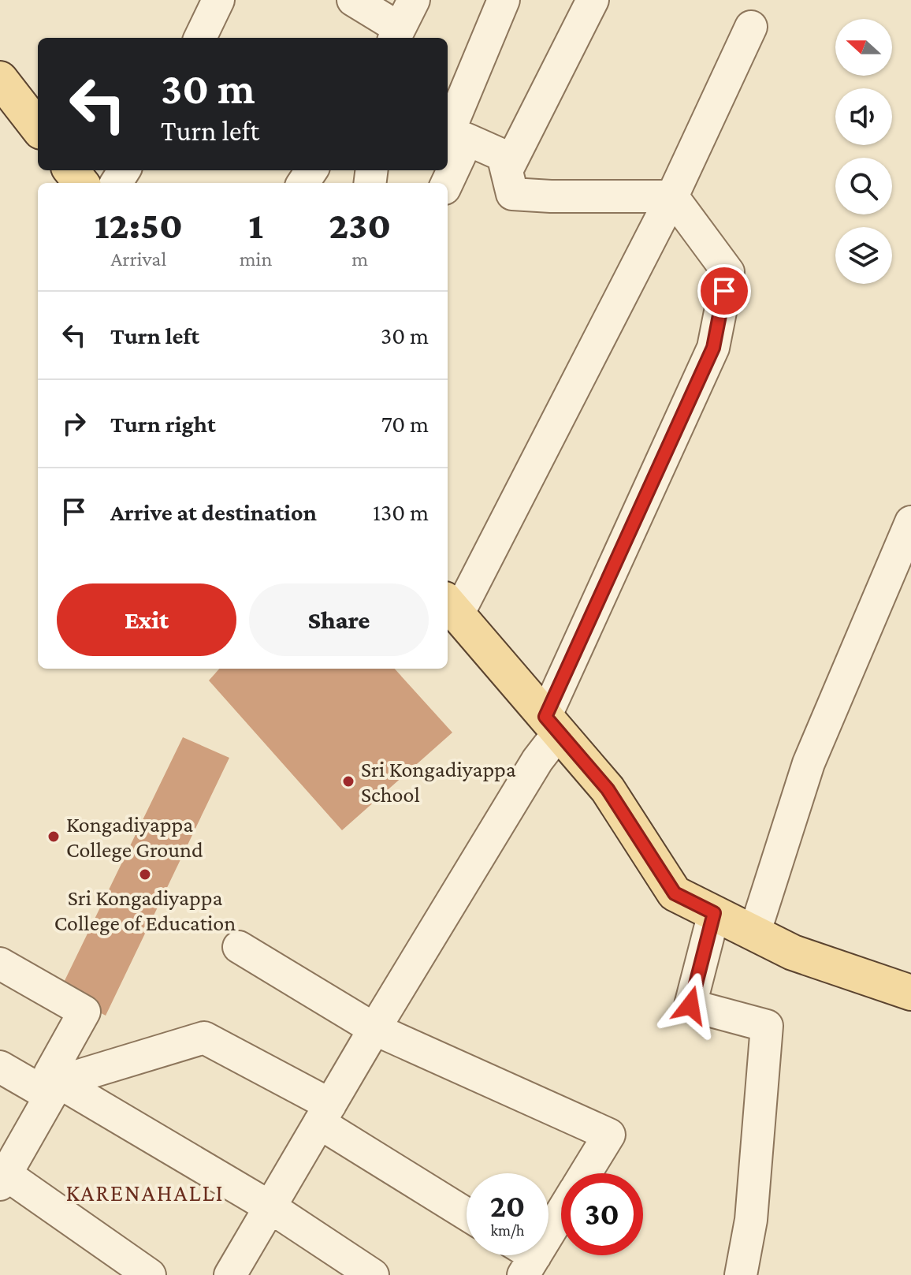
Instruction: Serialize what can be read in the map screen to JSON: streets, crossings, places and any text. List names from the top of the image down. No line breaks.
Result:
{"districts":["KARENAHALLI"],"places":["Sri Kongadiyappa School","Kongadiyappa College Ground","Sri Kongadiyappa College of Education"],"north":"left","page":{"turn":["30 m","Turn left"],"eta":["12:50","Arrival","1","min","230","m"],"list":[{"name":"Turn left","value":"30 m"},{"name":"Turn right","value":"70 m"},{"name":"Arrive at destination","value":"130 m"}],"buttons":["Exit","Share"],"speed":"20 km/h","limit":"30"}}
